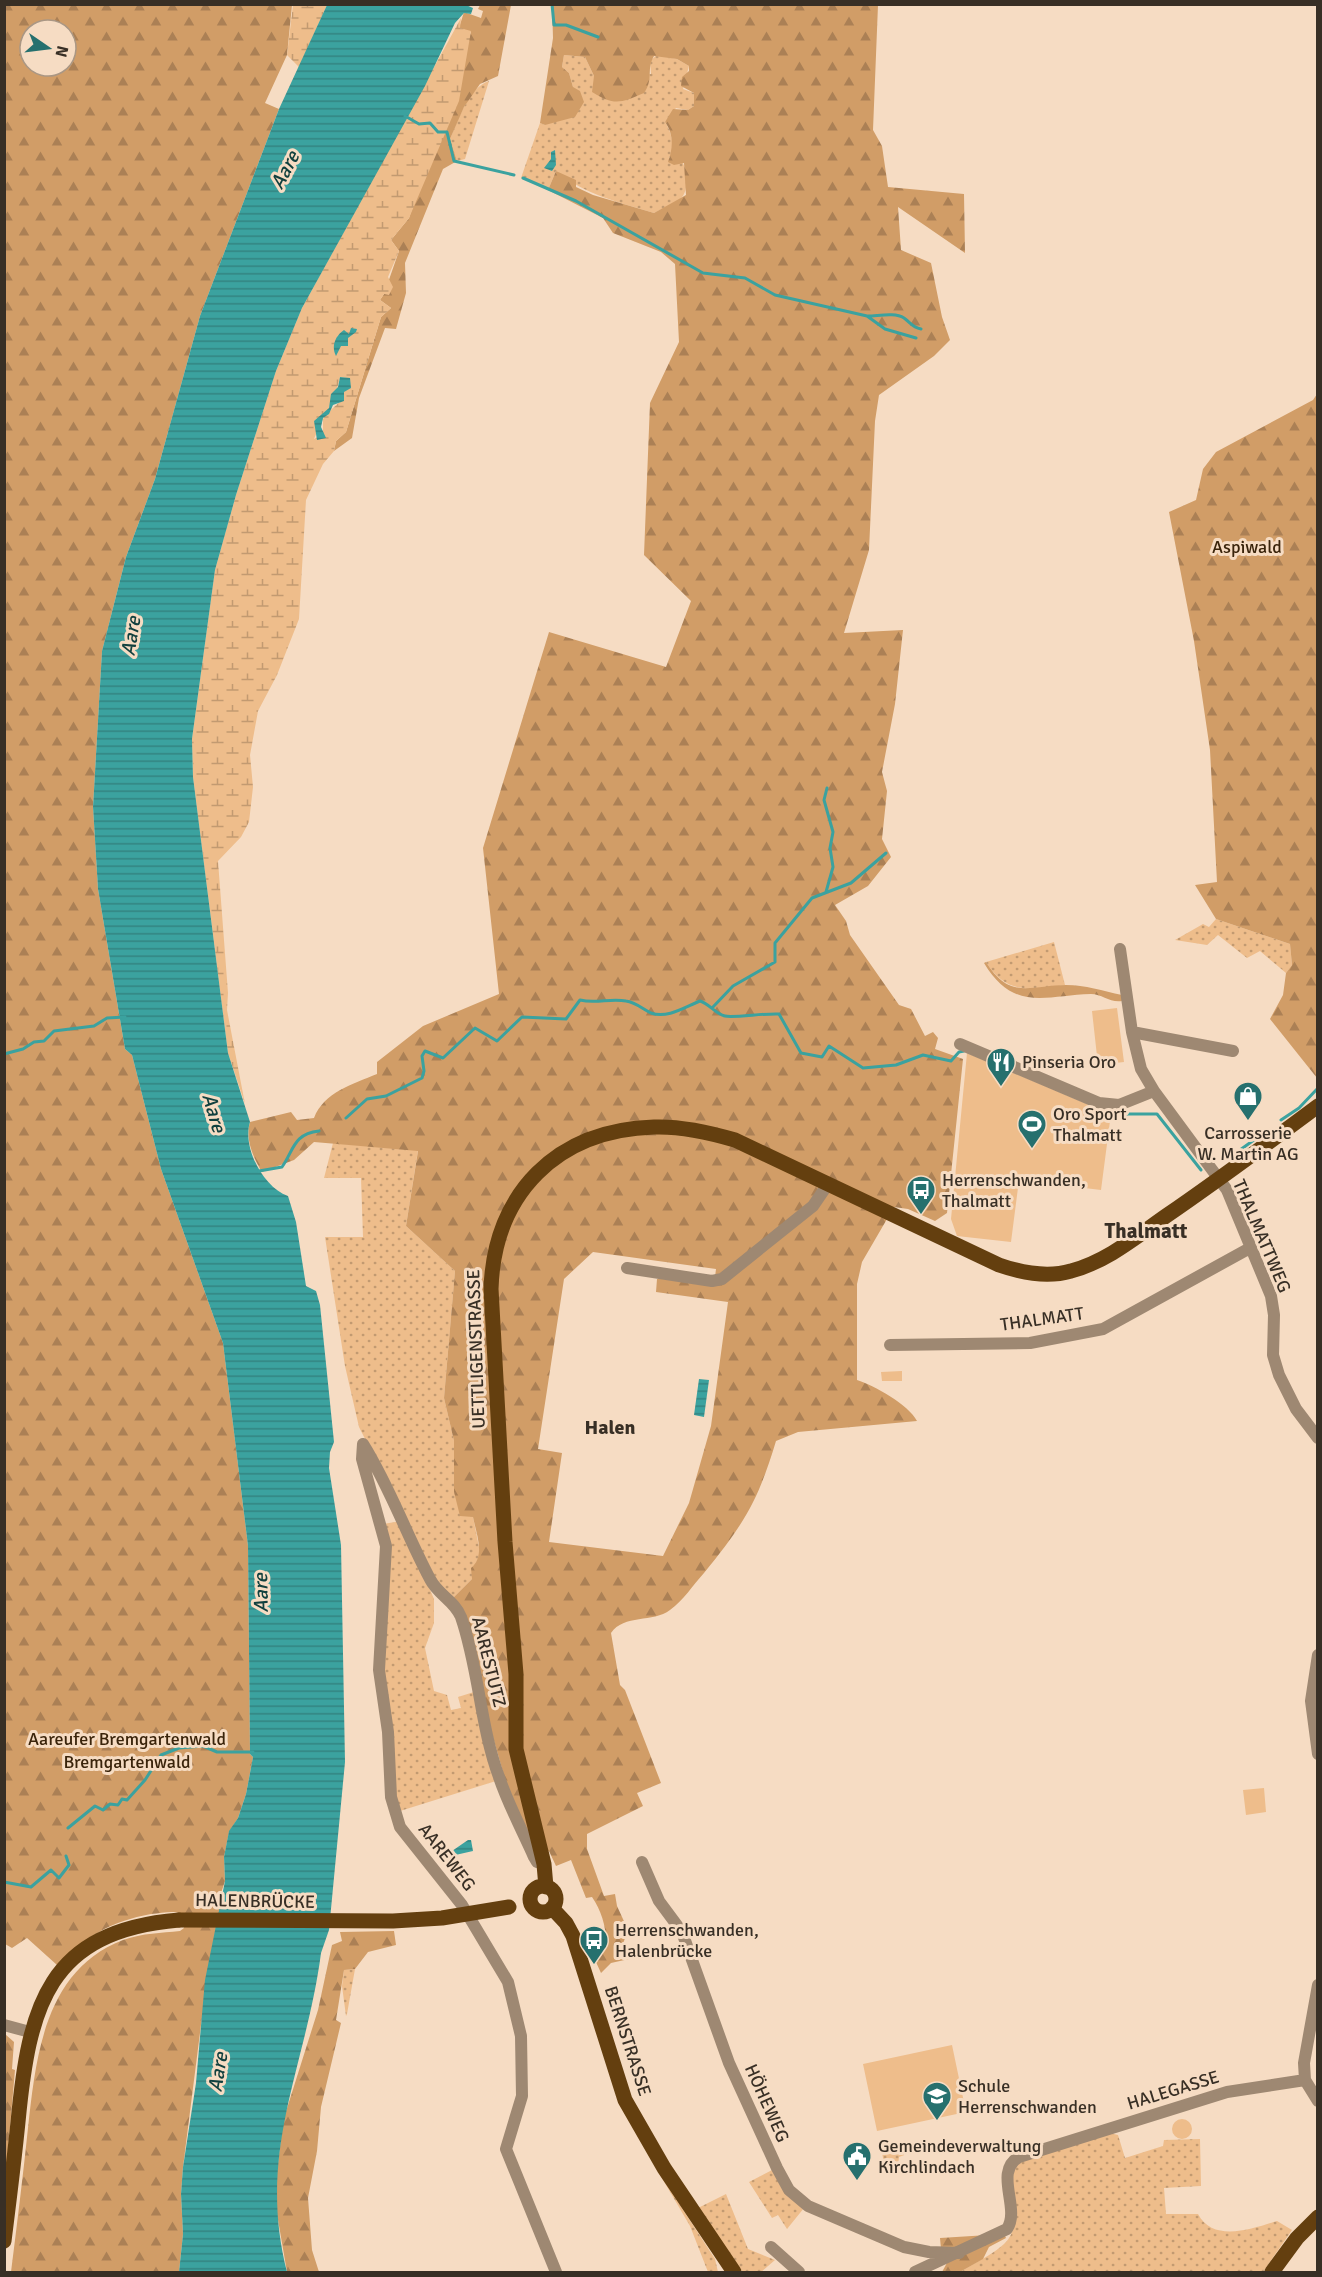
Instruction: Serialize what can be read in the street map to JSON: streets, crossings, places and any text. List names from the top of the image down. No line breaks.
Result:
{"streets":{"main road":["UETTLIGENSTRASSE","HALENBRÜCKE","BERNSTRASSE"],"street":["THALMATTWEG","THALMATT","AARESTUTZ","AAREWEG","HALEGASSE","HÖHEWEG"]},"crossings":[["THALMATTWEG","THALMATT"],["THALMATTWEG","UETTLIGENSTRASSE"],["UETTLIGENSTRASSE","AARESTUTZ"],["UETTLIGENSTRASSE","HALENBRÜCKE"],["UETTLIGENSTRASSE","BERNSTRASSE"],["AARESTUTZ","AAREWEG"],["HALENBRÜCKE","BERNSTRASSE"],["HALEGASSE","HÖHEWEG"]],"districts":["Thalmatt","Halen"],"water":["Aare"],"parks":["Aspiwald","Aareufer Bremgartenwald","Bremgartenwald"],"places":{"restaurant":["Pinseria Oro"],"shop":["Carrosserie W. Martin AG"],"sports":["Oro Sport Thalmatt"],"bus stop":["Herrenschwanden, Thalmatt","Herrenschwanden, Halenbrücke"],"school or university":["Schule Herrenschwanden"],"public building":["Gemeindeverwaltung Kirchlindach"]},"north":"right"}
